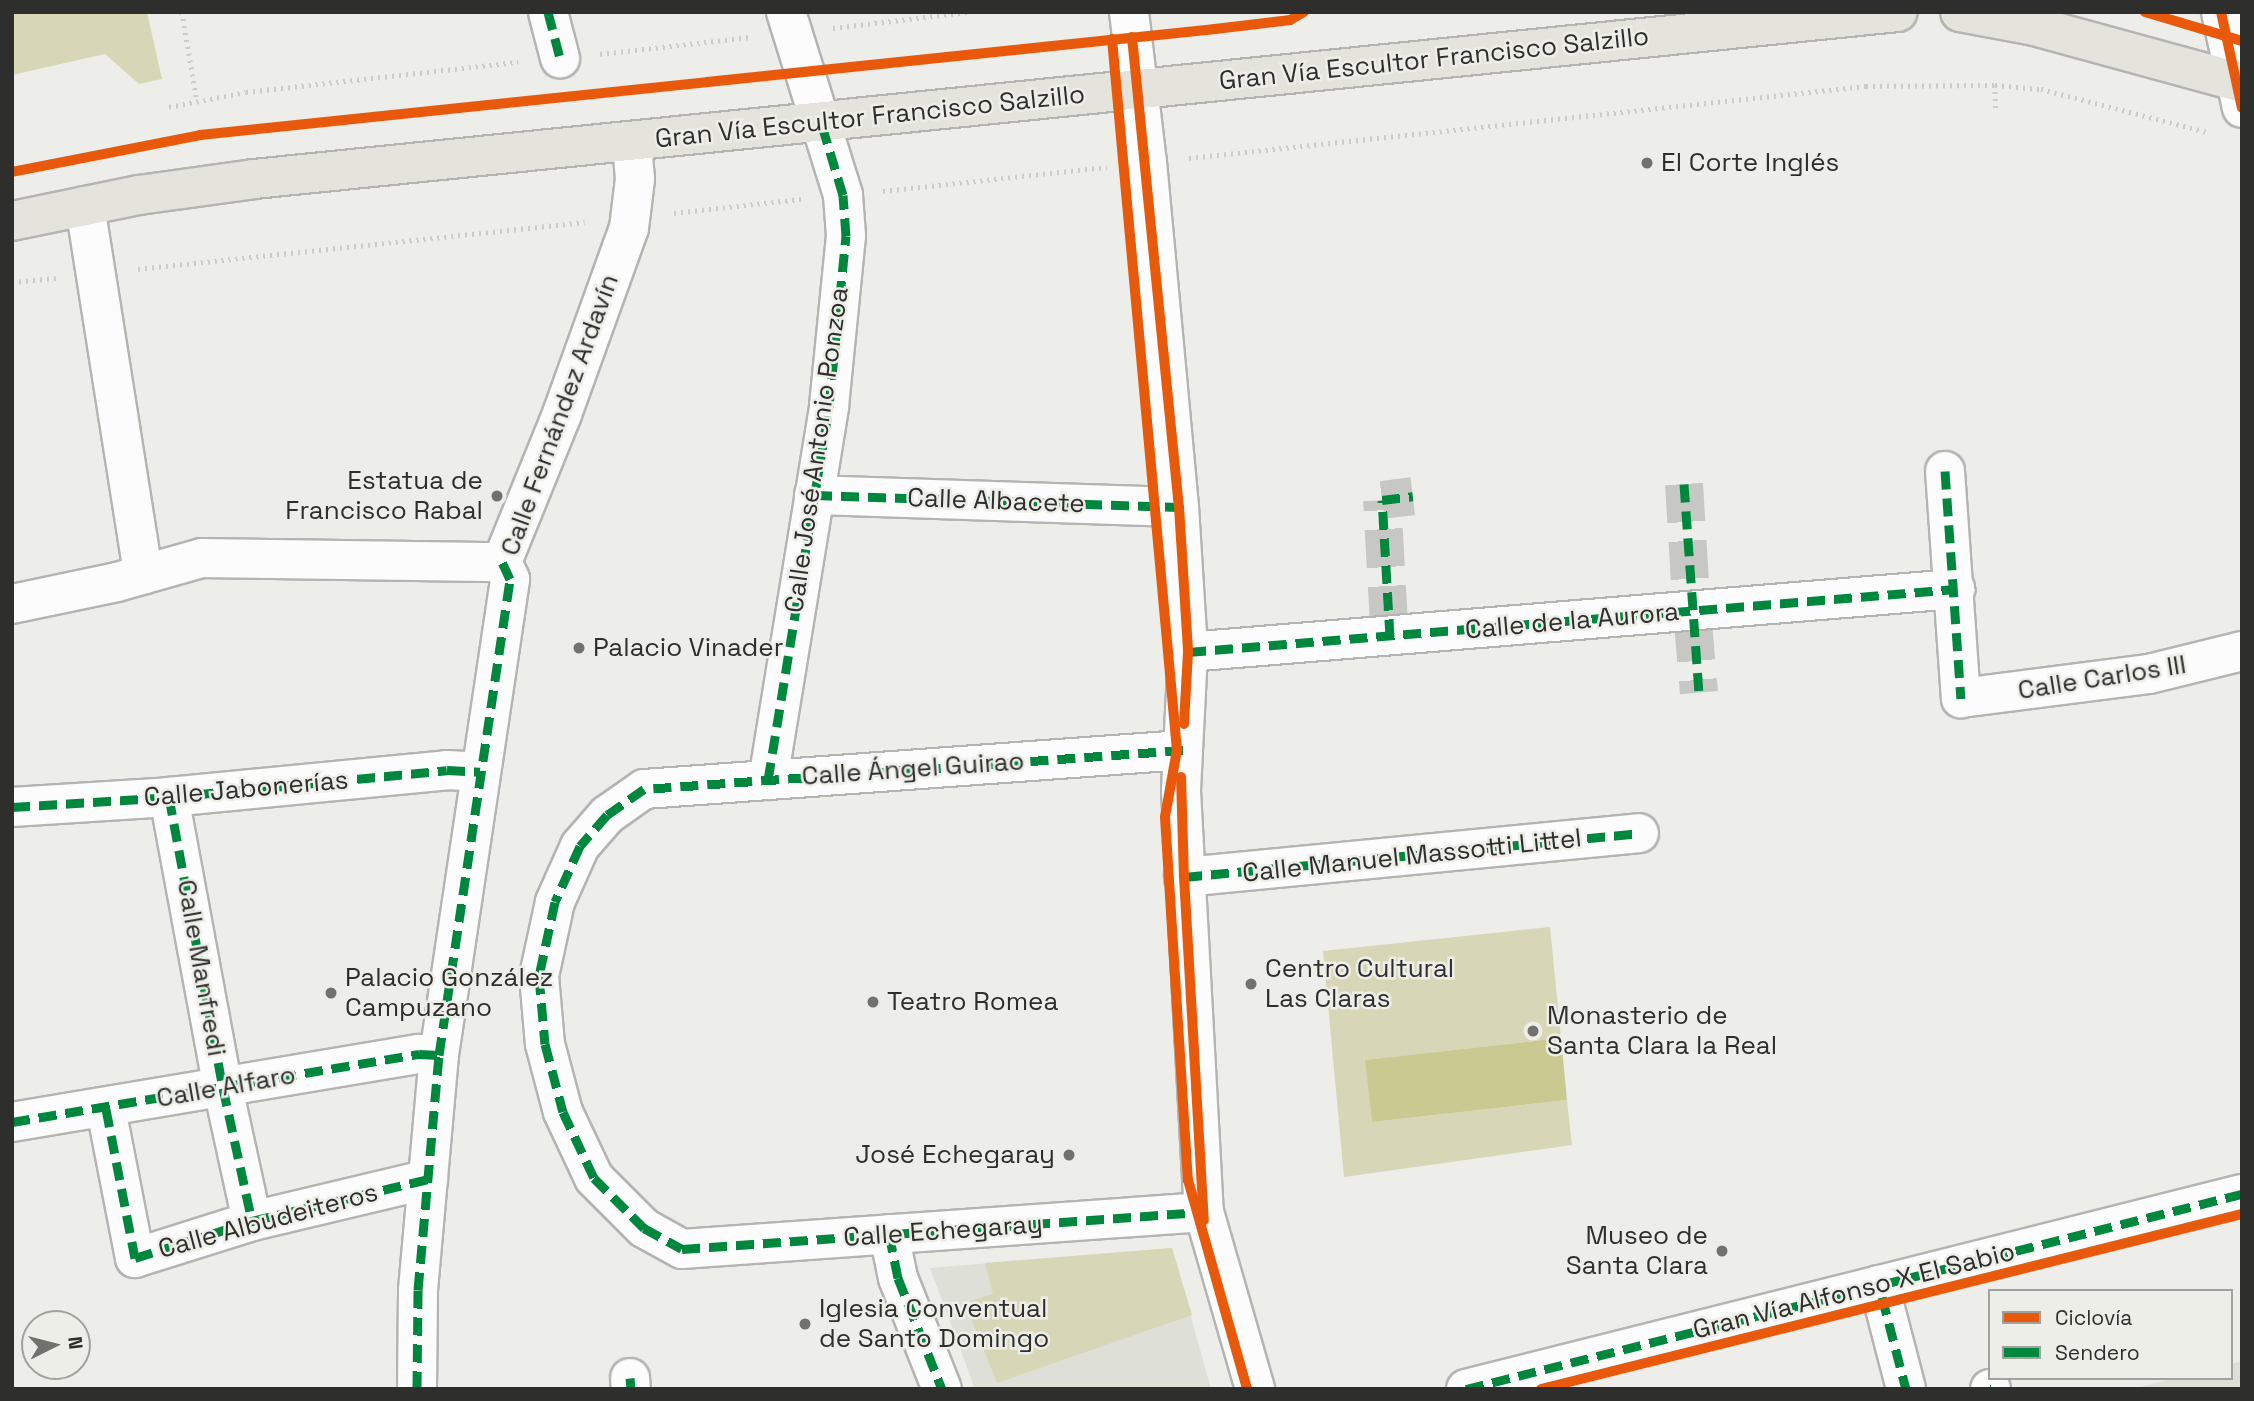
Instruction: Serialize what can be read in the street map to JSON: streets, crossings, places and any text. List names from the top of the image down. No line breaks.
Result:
{"streets":{"main road":["Gran Vía Escultor Francisco Salzillo"],"street":["Calle Fernández Ardavín","Calle José Antonio Ponzoa","Calle Albacete","Calle de la Aurora","Calle Carlos III","Calle Ángel Guirao","Calle Jabonerías","Calle Manuel Massotti Littel","Calle Manfredi","Calle Alfaro","Calle Albudeiteros","Calle Echegaray","Gran Vía Alfonso X El Sabio"]},"crossings":[["Gran Vía Escultor Francisco Salzillo","Calle Fernández Ardavín"],["Gran Vía Escultor Francisco Salzillo","Calle José Antonio Ponzoa"],["Calle Fernández Ardavín","Calle Jabonerías"],["Calle Fernández Ardavín","Calle Alfaro"],["Calle Fernández Ardavín","Calle Albudeiteros"],["Calle José Antonio Ponzoa","Calle Albacete"],["Calle José Antonio Ponzoa","Calle Ángel Guirao"],["Calle de la Aurora","Calle Carlos III"],["Calle Ángel Guirao","Calle Echegaray"],["Calle Jabonerías","Calle Manfredi"],["Calle Manfredi","Calle Alfaro"],["Calle Manfredi","Calle Albudeiteros"],["Calle Alfaro","Calle Albudeiteros"]],"places":["El Corte Inglés","Estatua de Francisco Rabal","Palacio Vinader","Centro Cultural Las Claras","Palacio González Campuzano","Teatro Romea","Monasterio de Santa Clara la Real","José Echegaray","Museo de Santa Clara","Iglesia Conventual de Santo Domingo"],"legend":["Ciclovía","Sendero"],"north":"right"}
